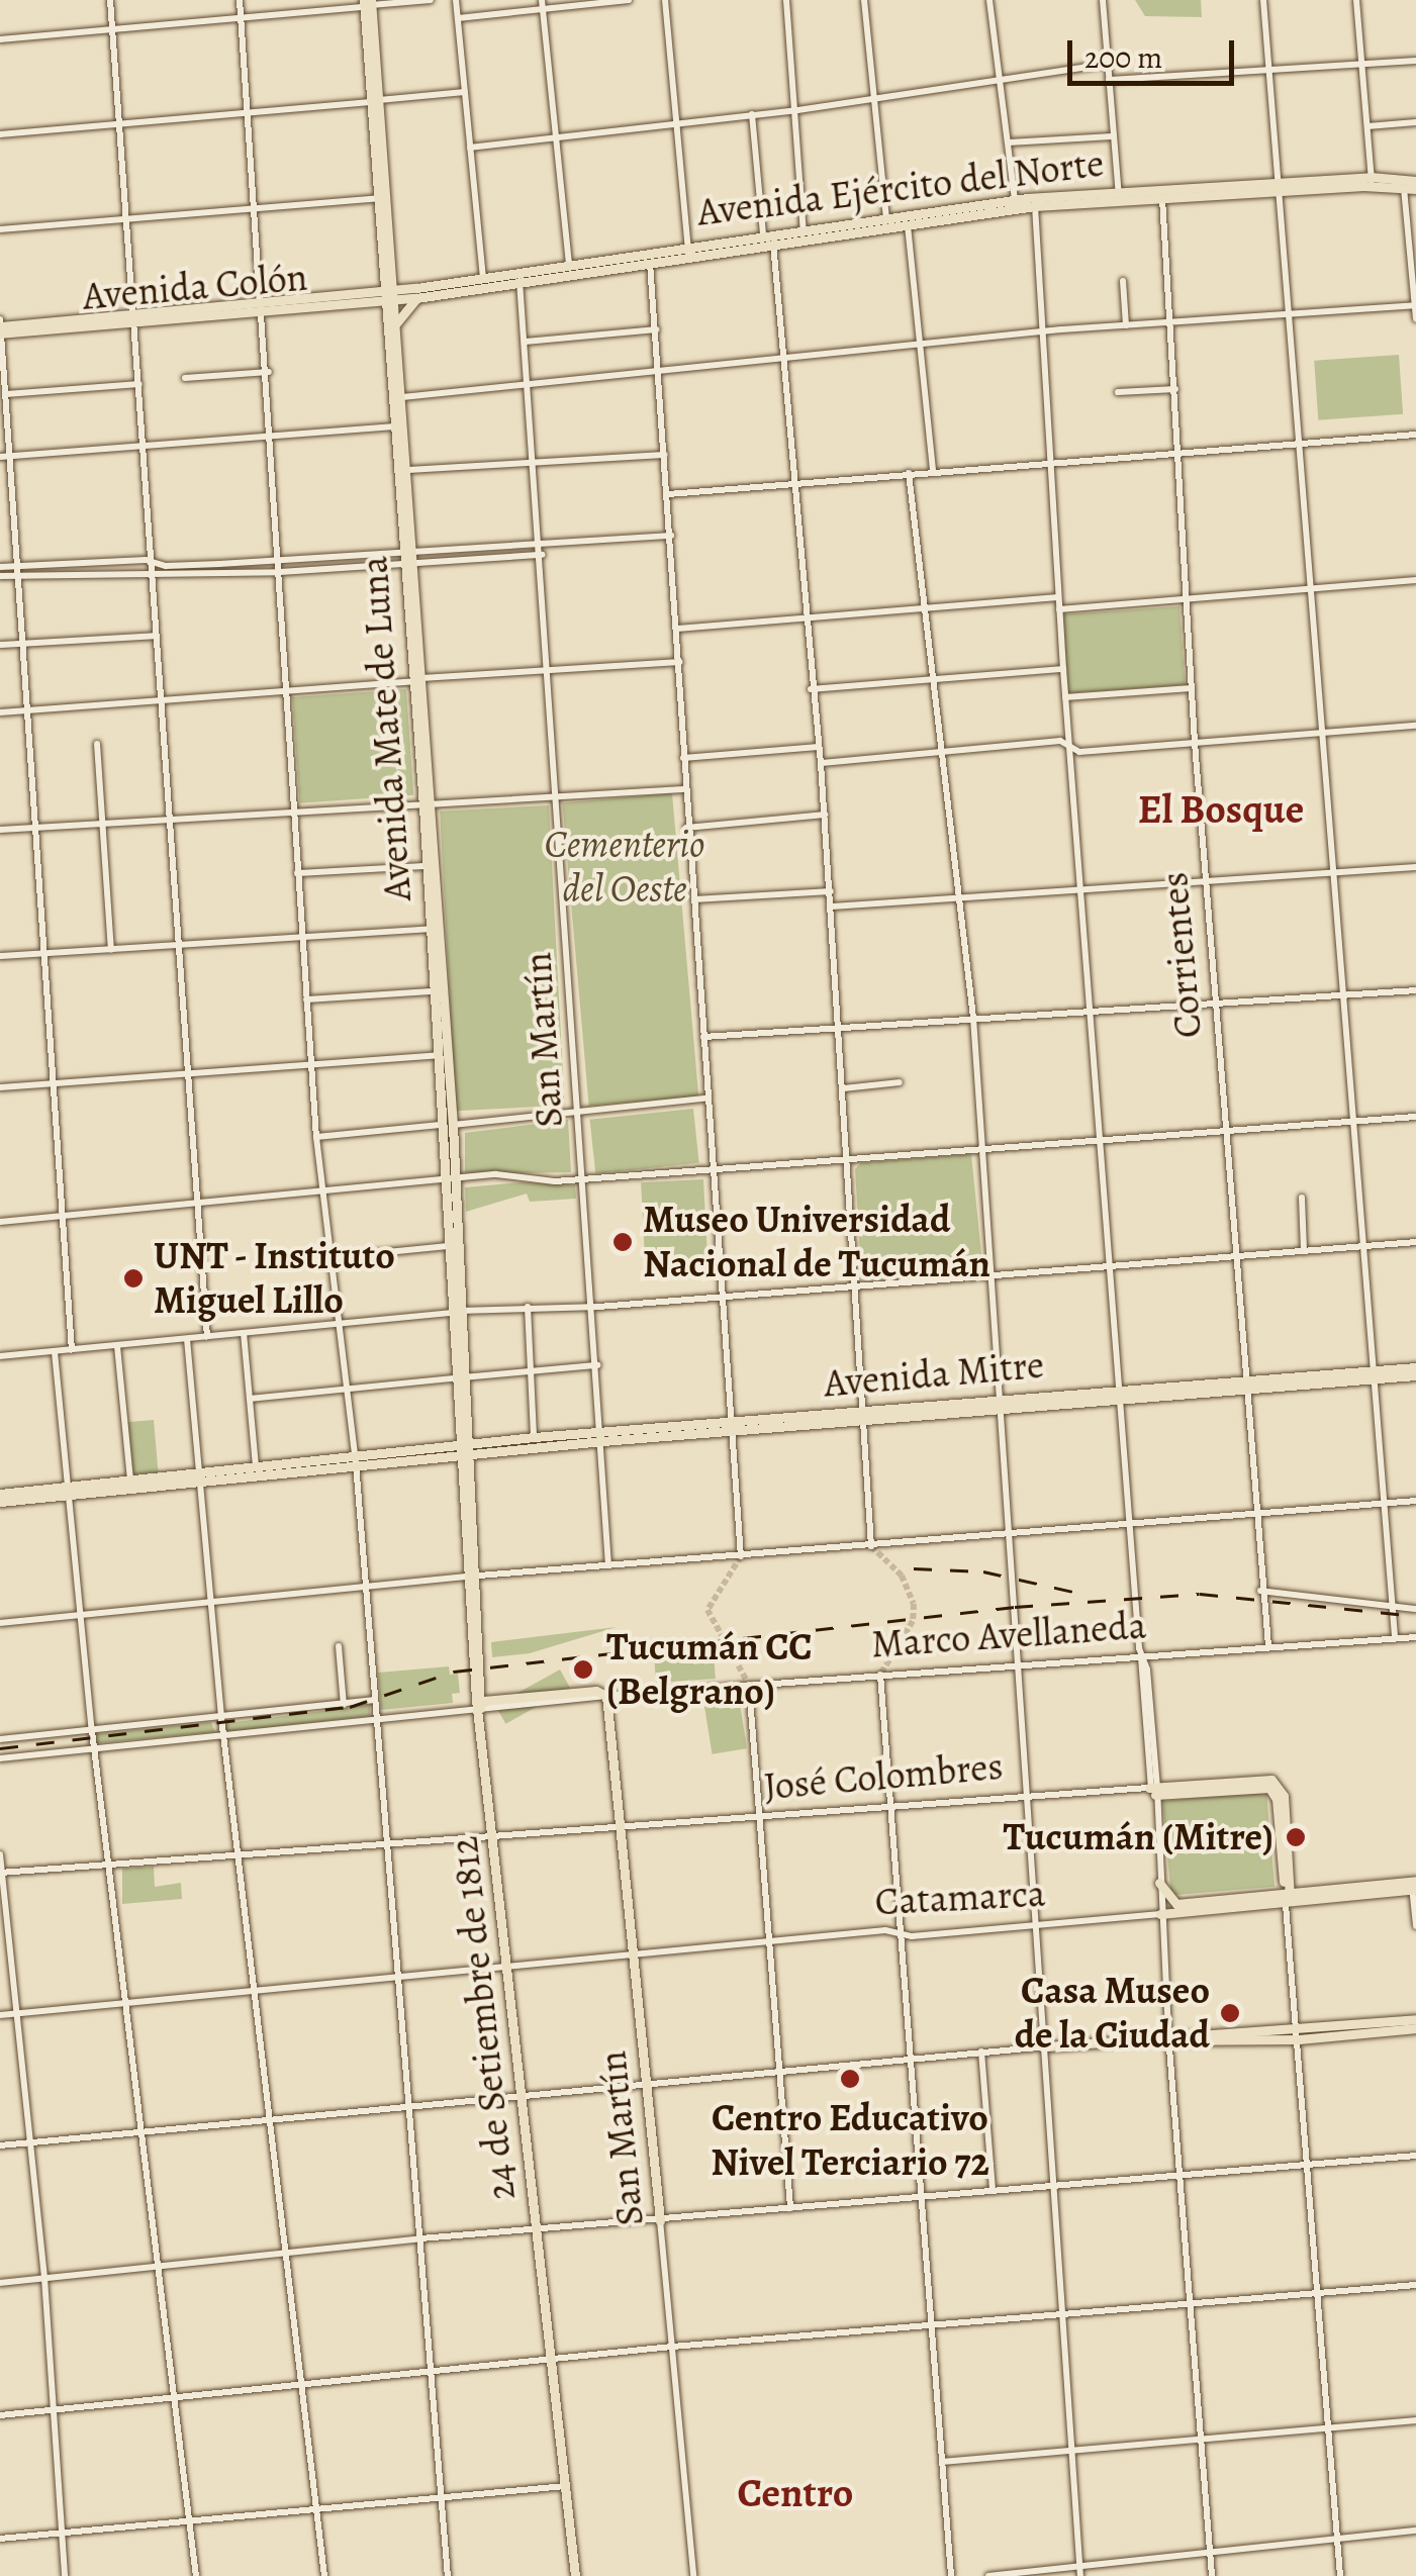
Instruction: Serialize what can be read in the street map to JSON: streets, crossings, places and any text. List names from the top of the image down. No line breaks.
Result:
{"streets":{"main road":["Avenida Ejército del Norte","Avenida Colón","Avenida Mate de Luna","San Martín","Avenida Mitre","Marco Avellaneda","José Colombres","Catamarca","24 de Setiembre de 1812"],"street":["Corrientes"]},"crossings":[["Avenida Ejército del Norte","Avenida Colón"],["Avenida Ejército del Norte","Avenida Mate de Luna"],["Avenida Ejército del Norte","Corrientes"],["Avenida Ejército del Norte","San Martín"],["Avenida Colón","Avenida Mate de Luna"],["Avenida Mate de Luna","Avenida Mitre"],["Avenida Mate de Luna","24 de Setiembre de 1812"],["Corrientes","Avenida Mitre"],["Corrientes","Marco Avellaneda"],["San Martín","Avenida Mitre"],["San Martín","Marco Avellaneda"],["San Martín","José Colombres"],["San Martín","Catamarca"],["Avenida Mitre","24 de Setiembre de 1812"],["Marco Avellaneda","24 de Setiembre de 1812"],["José Colombres","Catamarca"],["José Colombres","24 de Setiembre de 1812"],["Catamarca","24 de Setiembre de 1812"]],"districts":["El Bosque","Centro"],"parks":["Cementerio del Oeste"],"places":["Museo Universidad Nacional de Tucumán","UNT - Instituto Miguel Lillo","Tucumán CC (Belgrano)","Tucumán (Mitre)","Casa Museo de la Ciudad","Centro Educativo Nivel Terciario 72"],"scale_bar":"200 m"}
